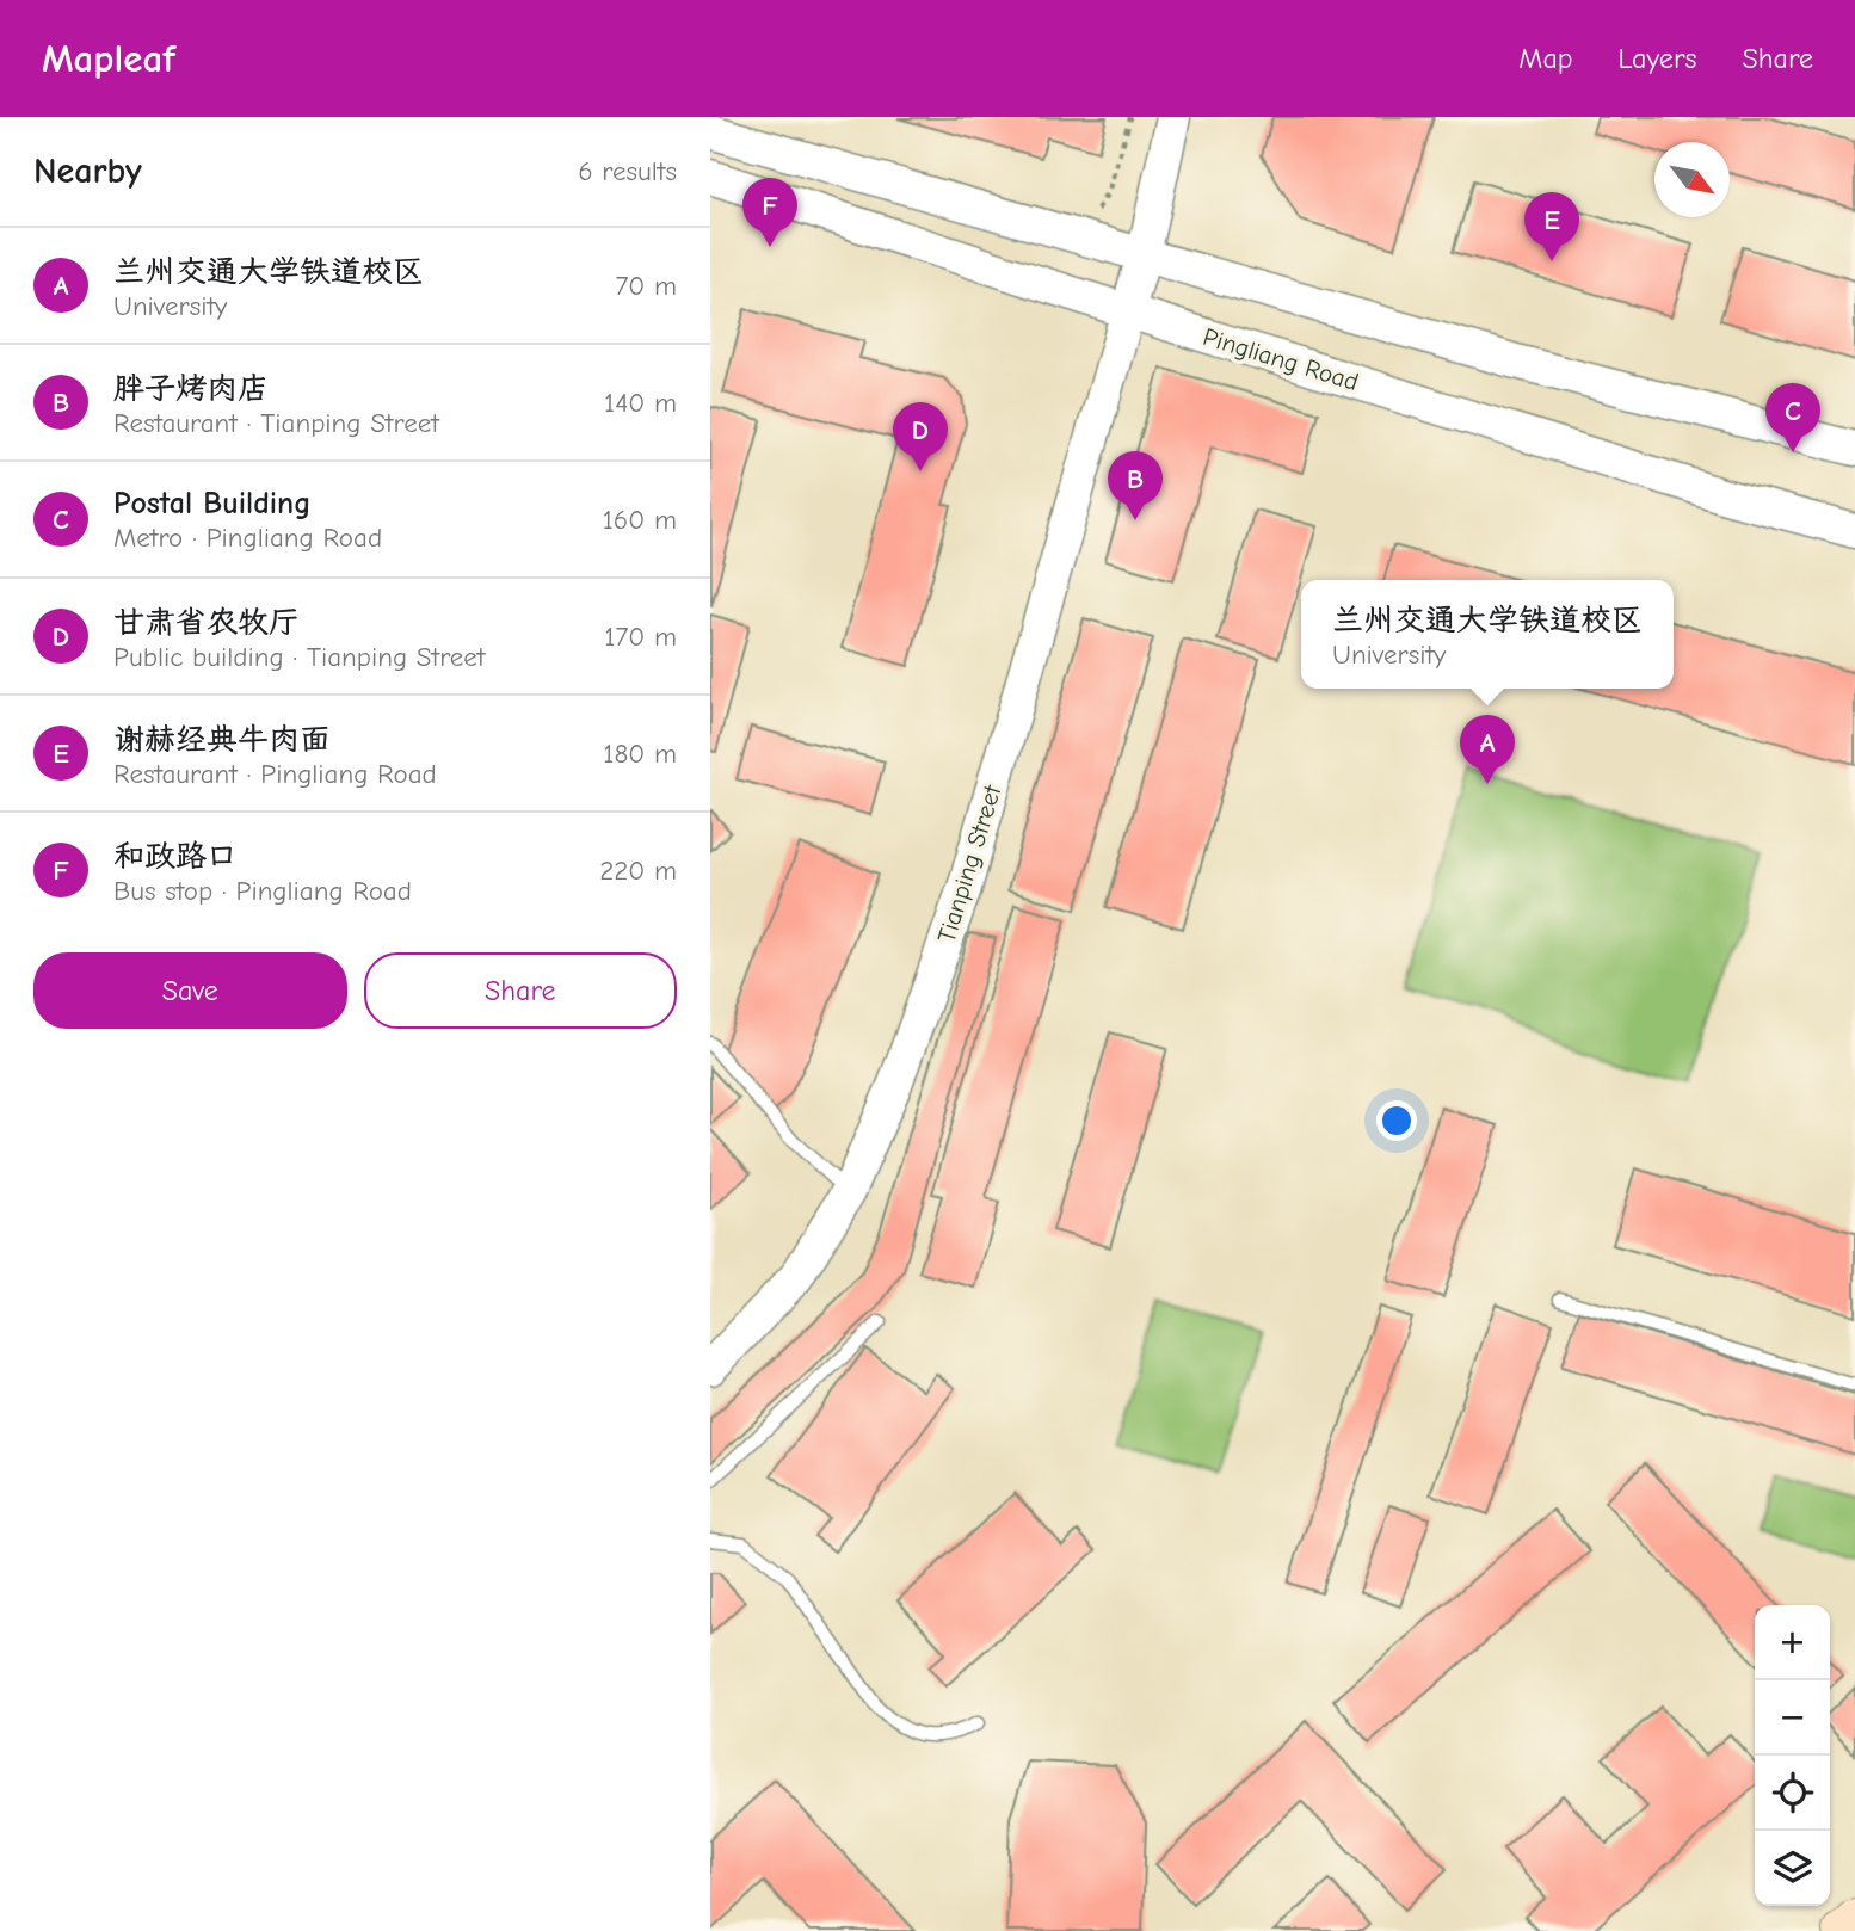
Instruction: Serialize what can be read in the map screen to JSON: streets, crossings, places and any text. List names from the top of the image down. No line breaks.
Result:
{"streets":{"street":["Pingliang Road","Tianping Street"]},"crossings":[["Pingliang Road","Tianping Street"]],"north":"bottom right","page":{"header":"Mapleaf","nav":["Map","Layers","Share"],"heading":["Nearby","6 results"],"pins":["F","E","C","D","B","A"],"list":[{"mark":"A","name":"兰州交通大学铁道校区","note":"University","value":"70 m"},{"mark":"B","name":"胖子烤肉店","note":"Restaurant · Tianping Street","value":"140 m"},{"mark":"C","name":"Postal Building","note":"Metro · Pingliang Road","value":"160 m"},{"mark":"D","name":"甘肃省农牧厅","note":"Public building · Tianping Street","value":"170 m"},{"mark":"E","name":"谢赫经典牛肉面","note":"Restaurant · Pingliang Road","value":"180 m"},{"mark":"F","name":"和政路口","note":"Bus stop · Pingliang Road","value":"220 m"}],"popup":["兰州交通大学铁道校区","University"],"buttons":["Save","Share"],"map_buttons":["+","−"]}}
